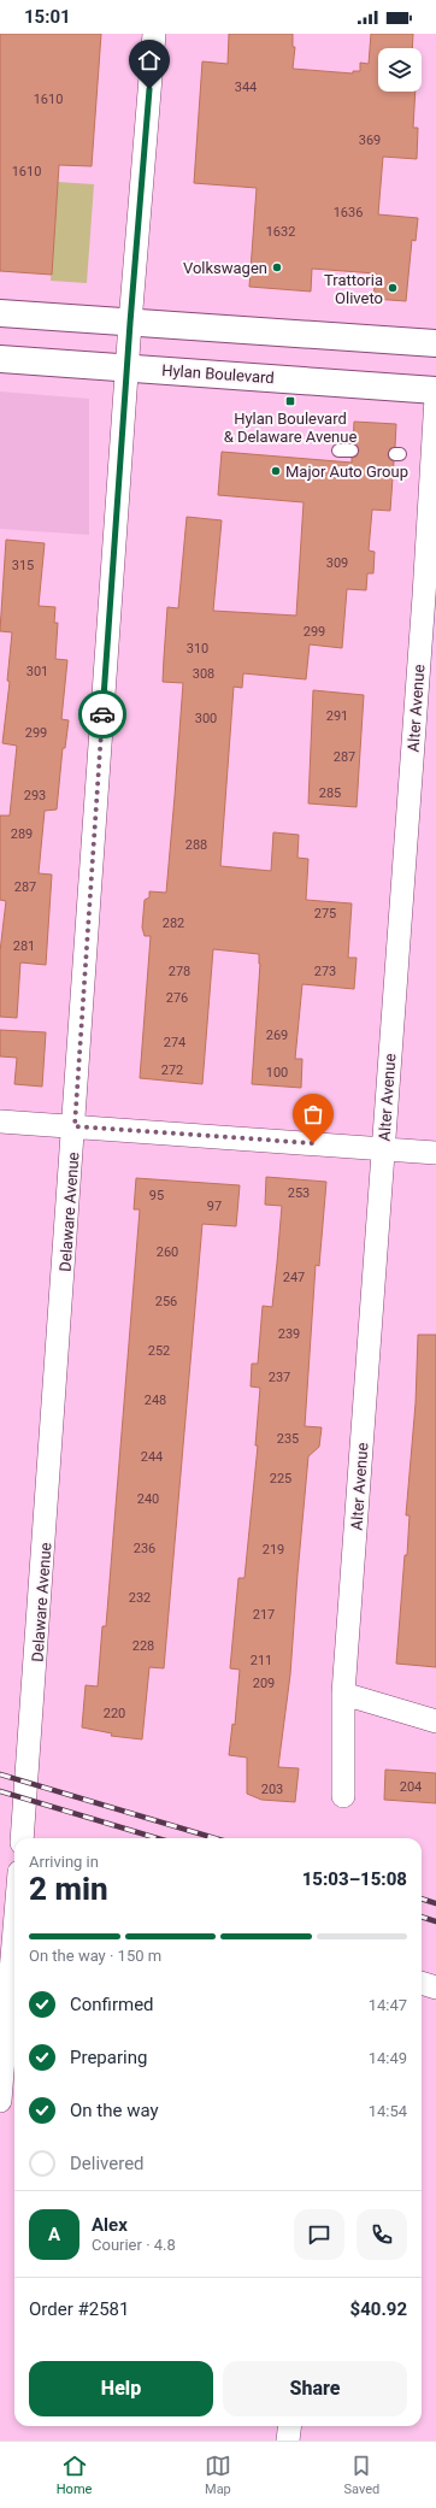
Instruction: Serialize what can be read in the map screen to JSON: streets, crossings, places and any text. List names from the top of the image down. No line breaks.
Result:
{"streets":{"main road":["Hylan Boulevard"],"street":["Alter Avenue","Delaware Avenue"]},"crossings":[["Hylan Boulevard","Delaware Avenue"]],"places":{"other":["Volkswagen","Trattoria Oliveto","Major Auto Group"],"transit":["Hylan Boulevard & Delaware Avenue"]},"house_numbers":["344","1610","369","1610","1636","1632","309","315","299","310","301","308","291","300","299","287","285","293","289","288","287","275","282","281","278","273","276","269","274","272","100","253","95","97","260","247","256","239","252","237","248","235","244","225","240","236","219","232","217","228","211","209","220","204","203"],"page":{"status":"15:01","heading":["2 min","Arriving in","15:03–15:08"],"panel":["Alex","Courier · 4.8","Order #2581","$40.92"],"bar":"On the way · 150 m","list":[["Confirmed","14:47"],["Preparing","14:49"],["On the way","14:54"],"Delivered"],"round":"A","buttons":["Help","Share"],"tabs":["Home","Map","Saved"]}}
